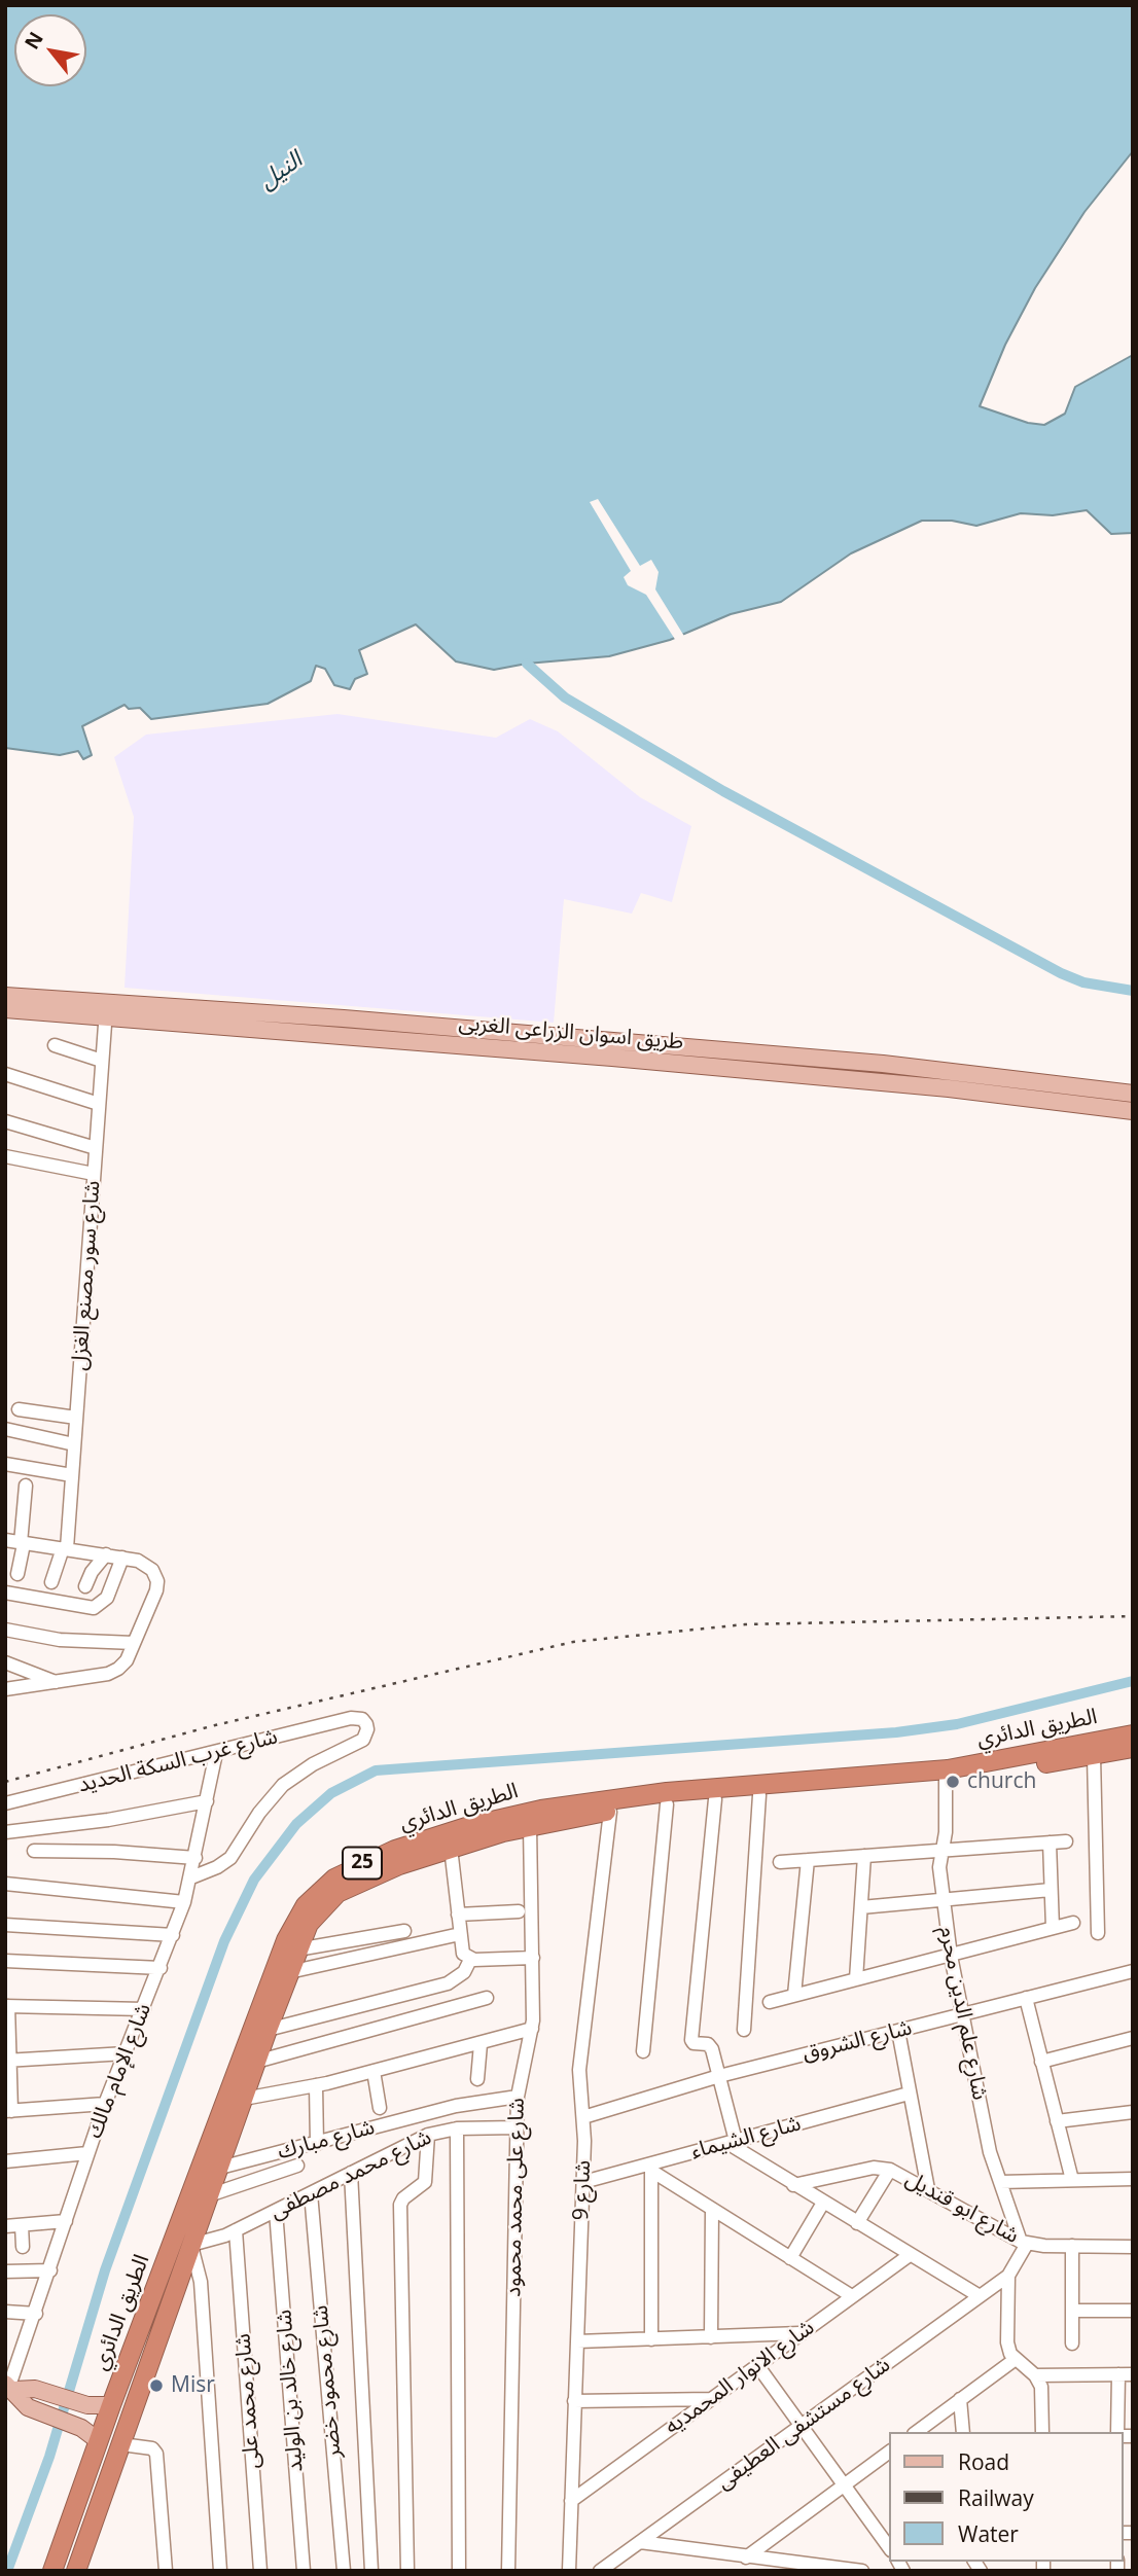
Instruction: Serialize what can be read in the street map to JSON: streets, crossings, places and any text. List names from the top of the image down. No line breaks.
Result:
{"streets":{"highway":["الطريق الدائري","25"],"main road":["طريق اسوان الزراعى الغربى"],"street":["شارع سور مصنع الغزل","شارع غرب السكة الحديد","شارع علم الدين محرم","شارع الشروق","شارع الإمام مالك","شارع الشيماء","شارع مبارك","شارع محمد مصطفى","شارع 9","شارع على محمد محمود","شارع ابو قنديل","شارع الانوار المحمديه","شارع محمود خضر","شارع خالد بن الوليد","شارع محمد على","شارع مستشفى العطيفى"]},"crossings":[["طريق اسوان الزراعى الغربى","شارع سور مصنع الغزل"],["الطريق الدائري","شارع علم الدين محرم"],["الطريق الدائري","شارع مبارك"],["الطريق الدائري","شارع محمد مصطفى"],["الطريق الدائري","شارع 9"],["الطريق الدائري","شارع على محمد محمود"],["شارع غرب السكة الحديد","شارع الإمام مالك"],["شارع علم الدين محرم","شارع الشروق"],["شارع علم الدين محرم","شارع ابو قنديل"],["شارع الشروق","شارع 9"],["شارع الشيماء","شارع 9"],["شارع مبارك","شارع على محمد محمود"],["شارع محمد مصطفى","شارع على محمد محمود"],["شارع محمد مصطفى","شارع محمود خضر"],["شارع محمد مصطفى","شارع خالد بن الوليد"],["شارع محمد مصطفى","شارع محمد على"],["شارع 9","شارع الانوار المحمديه"]],"water":["النيل"],"places":["church","Misr"],"legend":["Road","Railway","Water"],"north":"top left"}
